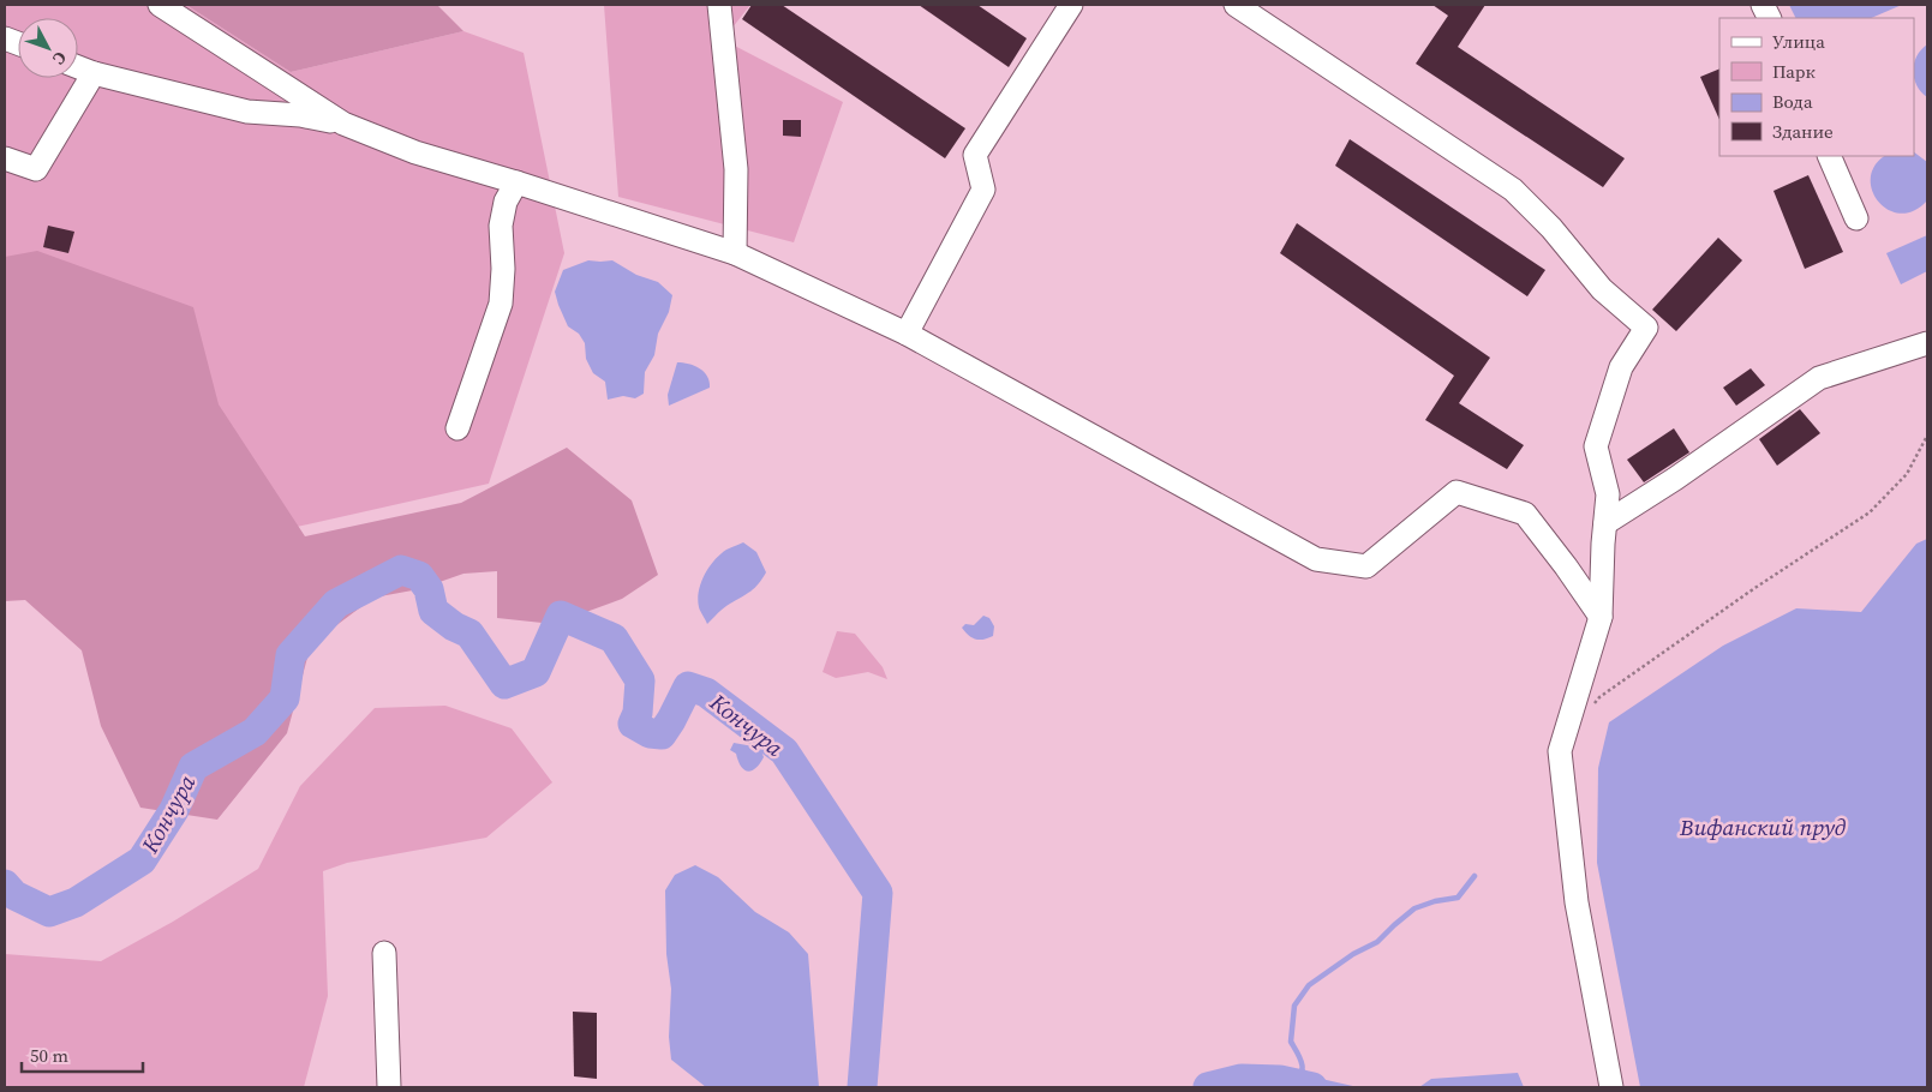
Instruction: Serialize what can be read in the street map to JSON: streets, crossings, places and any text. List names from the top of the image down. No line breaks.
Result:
{"water":["Кончура","Вифанский пруд"],"legend":["Улица","Парк","Вода","Здание"],"scale_bar":"50 m","north":"bottom right"}
